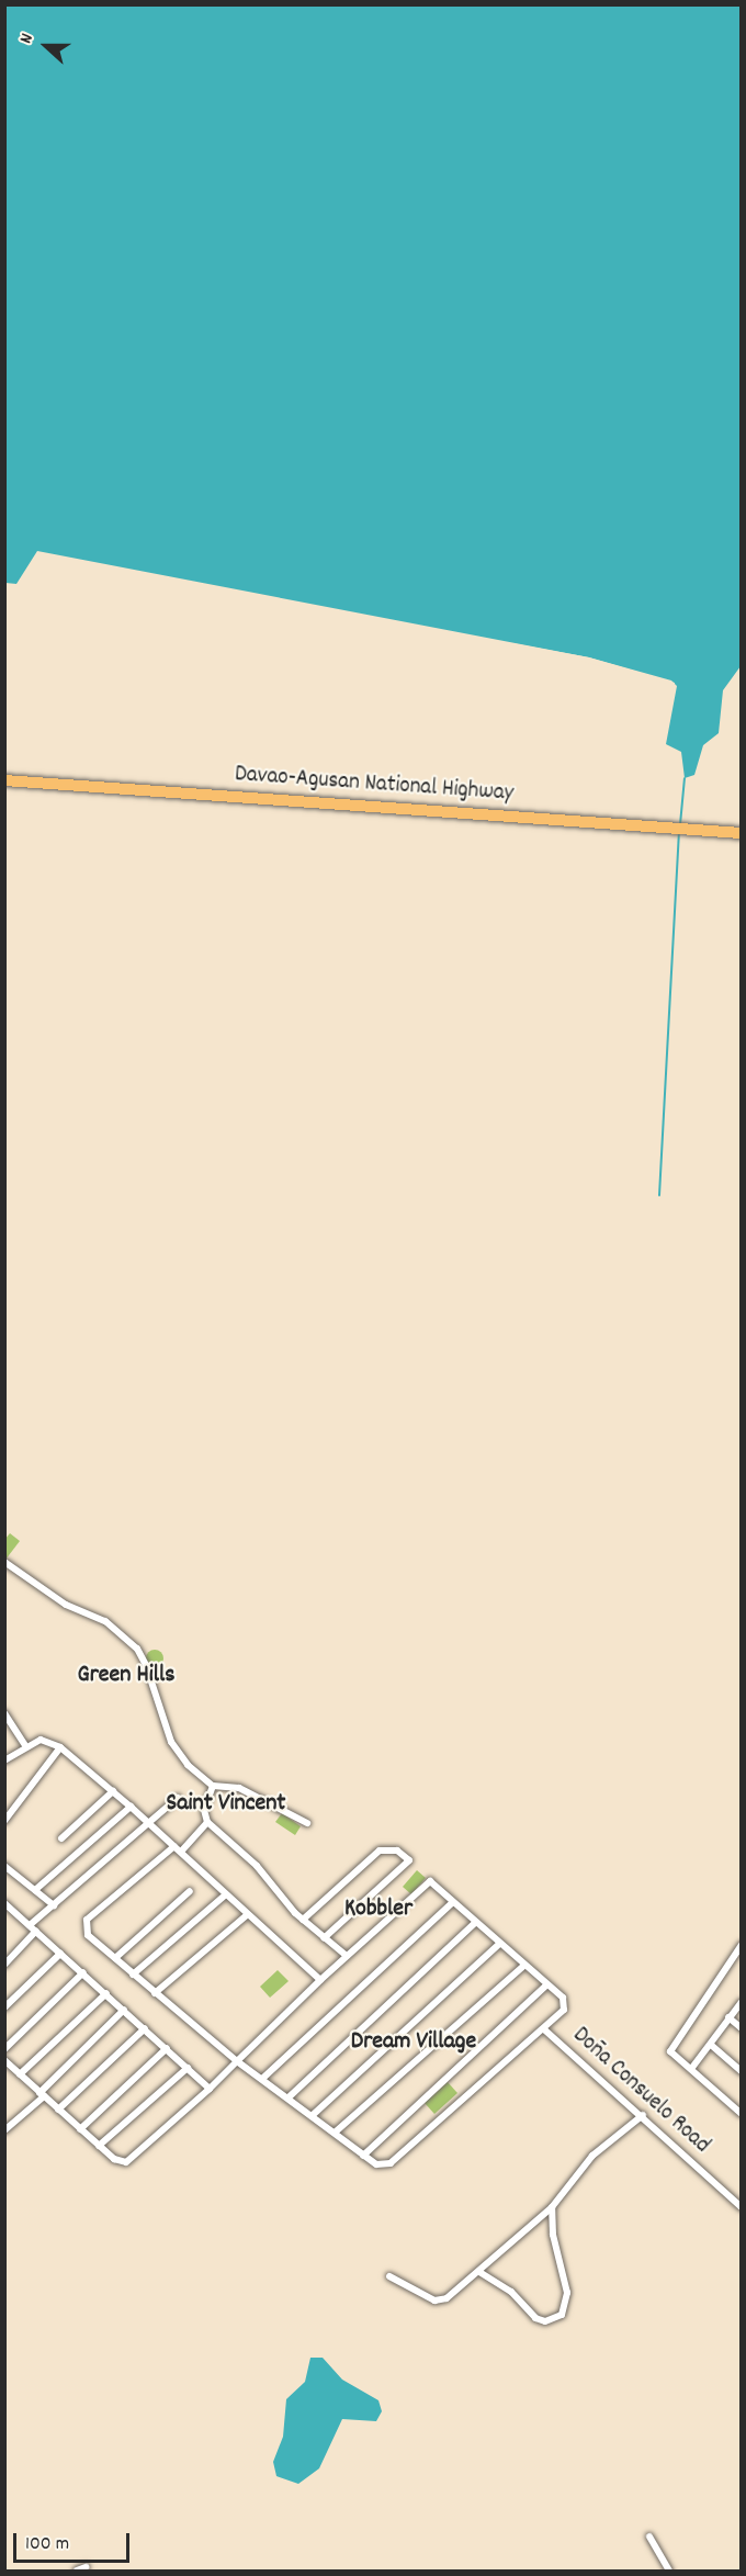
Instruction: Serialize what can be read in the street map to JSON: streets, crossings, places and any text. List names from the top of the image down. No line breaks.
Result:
{"streets":{"highway":["Davao-Agusan National Highway"],"street":["Doña Consuelo Road"]},"districts":["Green Hills","Saint Vincent","Kobbler","Dream Village"],"scale_bar":"100 m","north":"left"}
